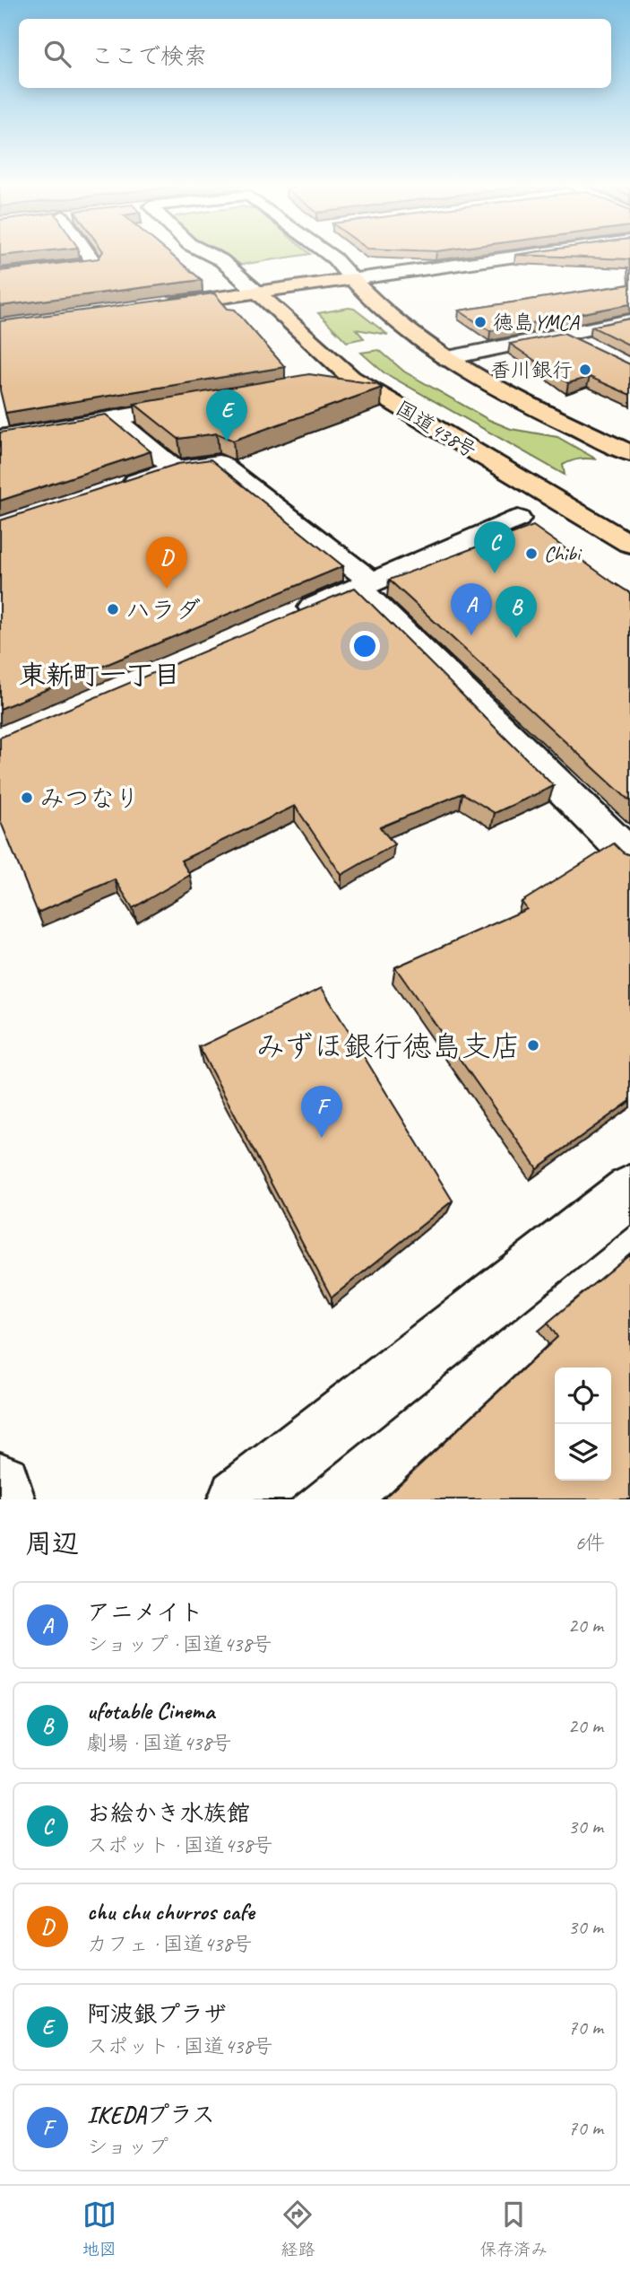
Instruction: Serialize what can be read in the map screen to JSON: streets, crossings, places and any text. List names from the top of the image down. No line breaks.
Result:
{"streets":{"highway":["国道438号"]},"districts":["東新町一丁目"],"places":["徳島YMCA","香川銀行","Chibi","ハラダ","みつなり","みずほ銀行徳島支店"],"page":{"search":"ここで検索","pins":["E","C","D","A","B","F"],"heading":["周辺","6件"],"list":[{"mark":"A","name":"アニメイト","note":"ショップ · 国道438号","value":"20 m"},{"mark":"B","name":"ufotable Cinema","note":"劇場 · 国道438号","value":"20 m"},{"mark":"C","name":"お絵かき水族館","note":"スポット · 国道438号","value":"30 m"},{"mark":"D","name":"chu chu churros cafe","note":"カフェ · 国道438号","value":"30 m"},{"mark":"E","name":"阿波銀プラザ","note":"スポット · 国道438号","value":"70 m"},{"mark":"F","name":"IKEDAプラス","note":"ショップ","value":"70 m"}],"nav":["地図","経路","保存済み"]}}
